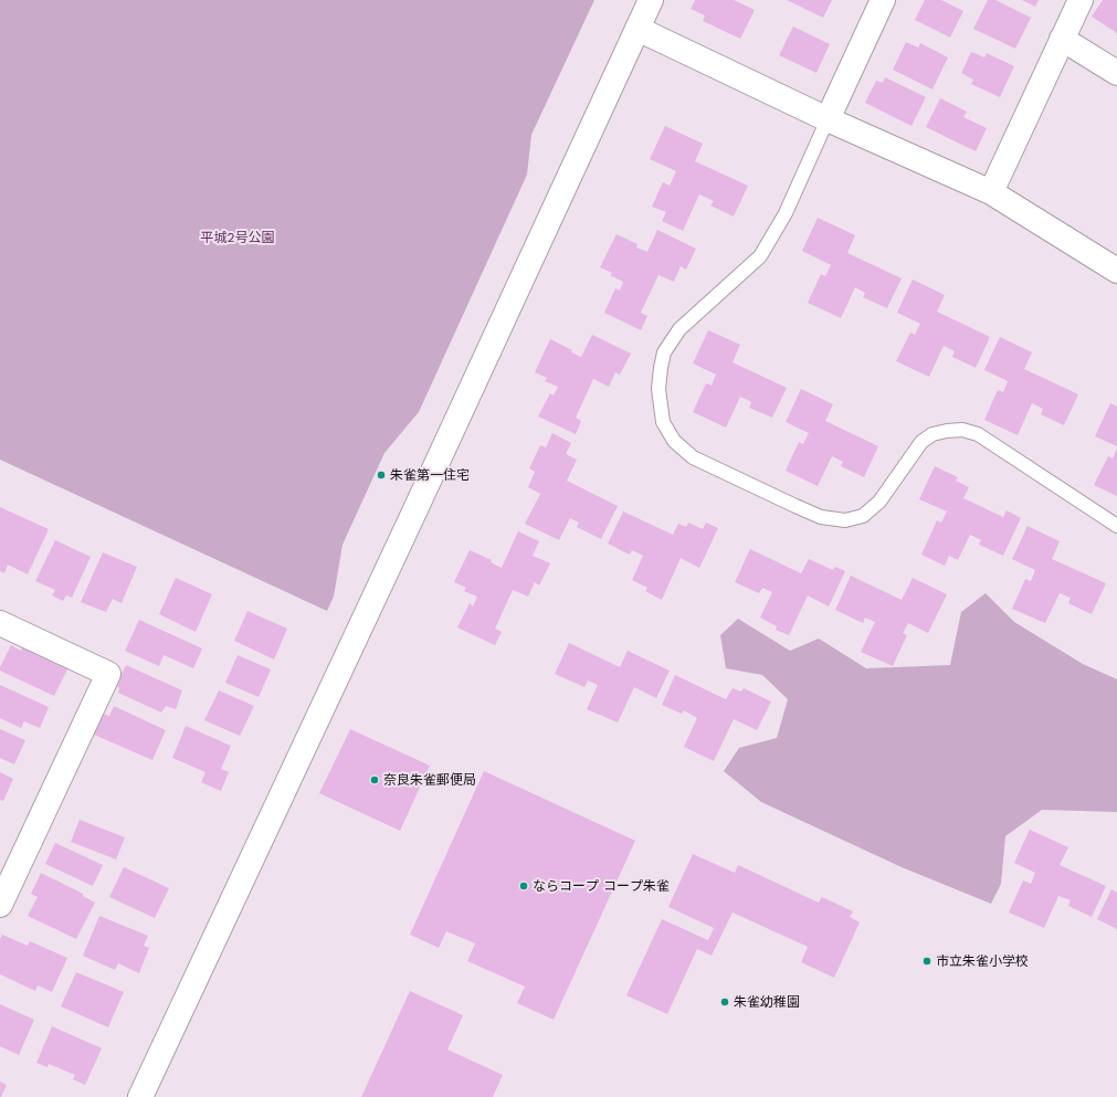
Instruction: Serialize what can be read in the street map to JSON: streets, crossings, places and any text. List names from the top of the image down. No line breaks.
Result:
{"parks":["平城2号公園"],"places":["朱雀第一住宅","奈良朱雀郵便局","ならコープ コープ朱雀","市立朱雀小学校","朱雀幼稚園"]}
